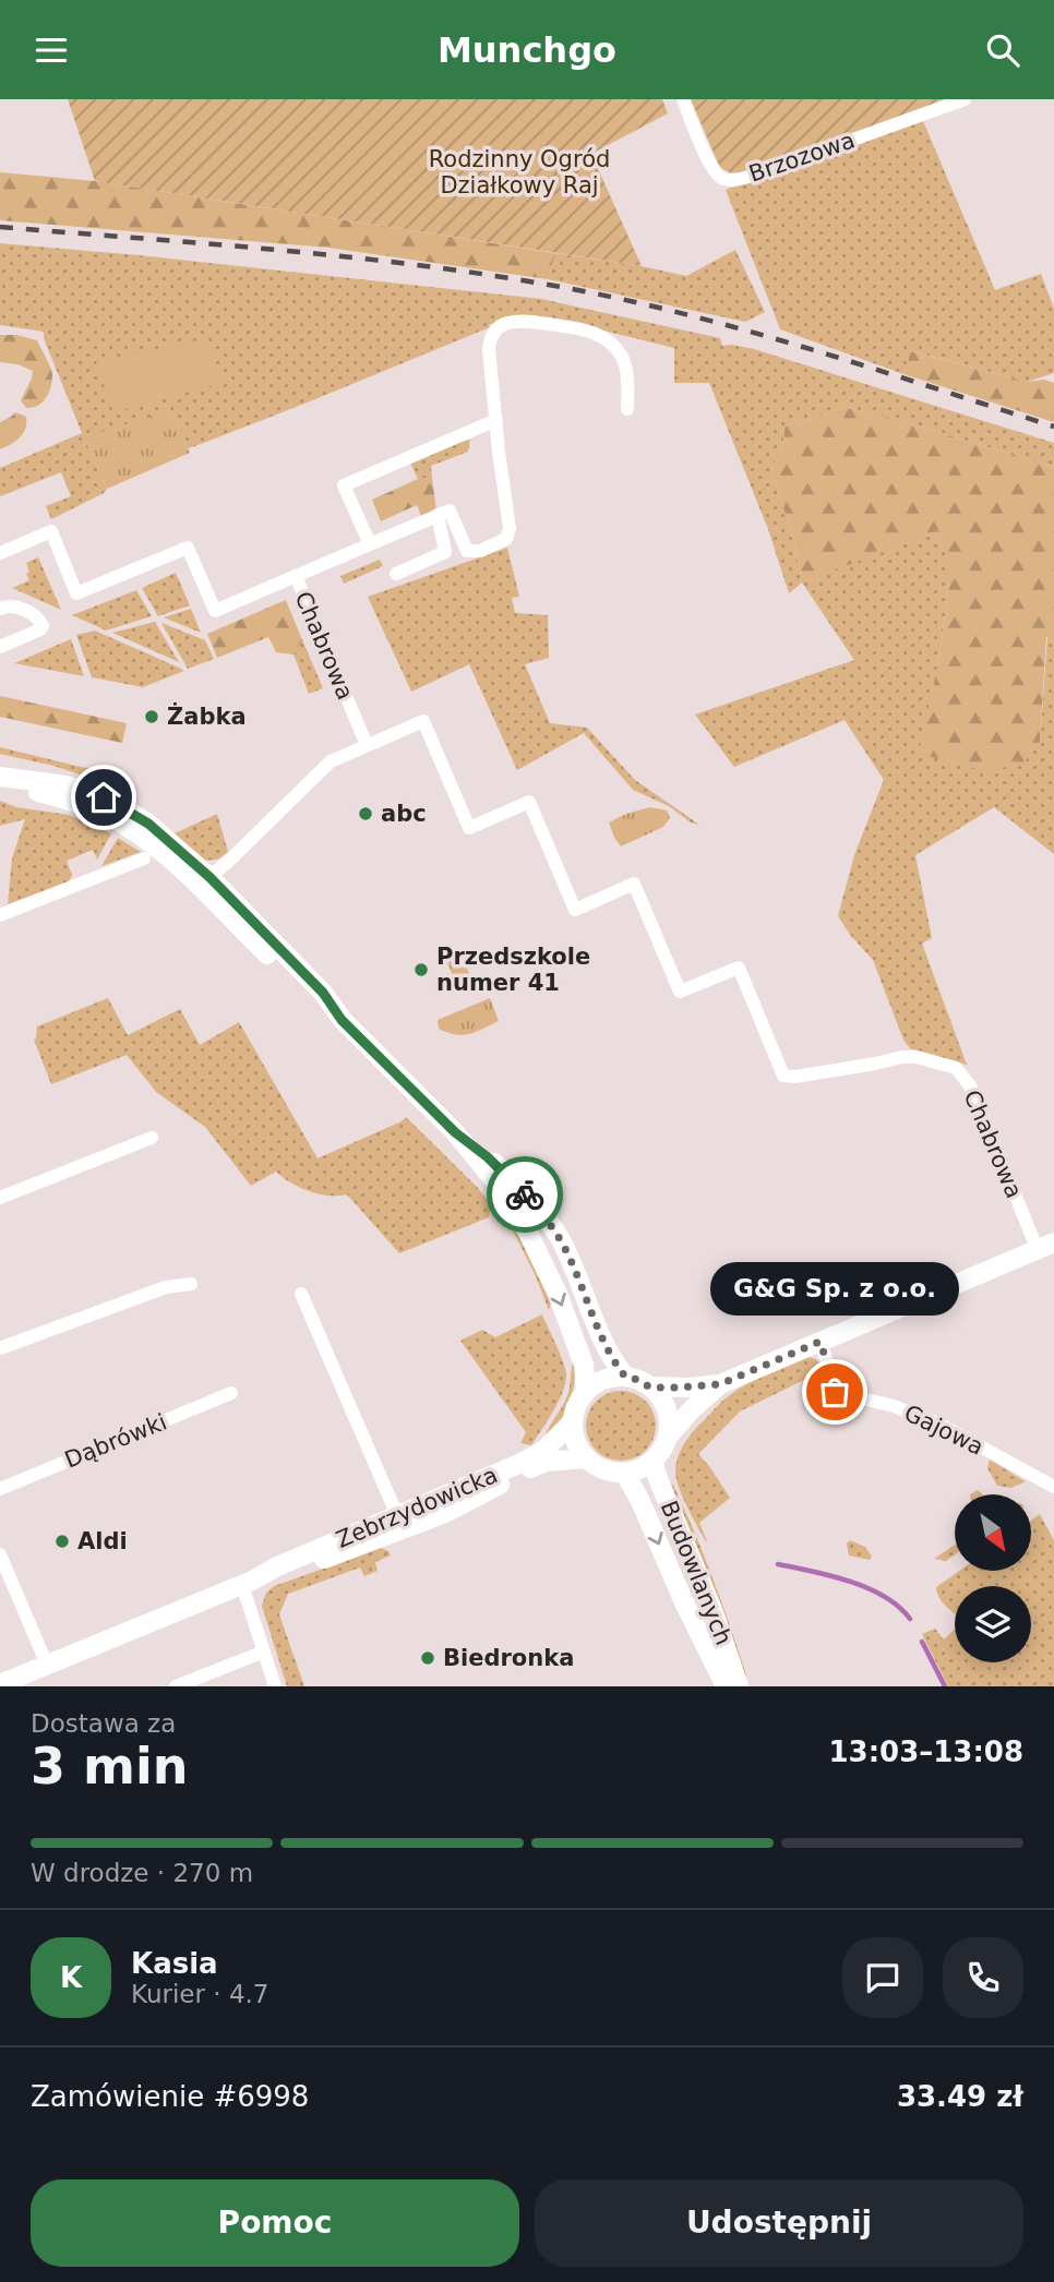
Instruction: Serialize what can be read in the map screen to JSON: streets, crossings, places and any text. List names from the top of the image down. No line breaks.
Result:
{"streets":{"main road":["Zebrzydowicka","Budowlanych"],"street":["Brzozowa","Chabrowa","Gajowa","Dąbrówki"]},"crossings":[["Zebrzydowicka","Budowlanych"]],"parks":["Rodzinny Ogród Działkowy Raj"],"places":["Żabka","abc","Przedszkole numer 41","G&G Sp. z o.o.","Aldi","Biedronka"],"north":"bottom right","page":{"header":"Munchgo","bubble":"G&G Sp. z o.o.","heading":["3 min","Dostawa za","13:03–13:08"],"panel":["Kasia","Kurier · 4.7","Zamówienie #6998","33.49 zł"],"bar":"W drodze · 270 m","round":"K","buttons":["Pomoc","Udostępnij"]}}
